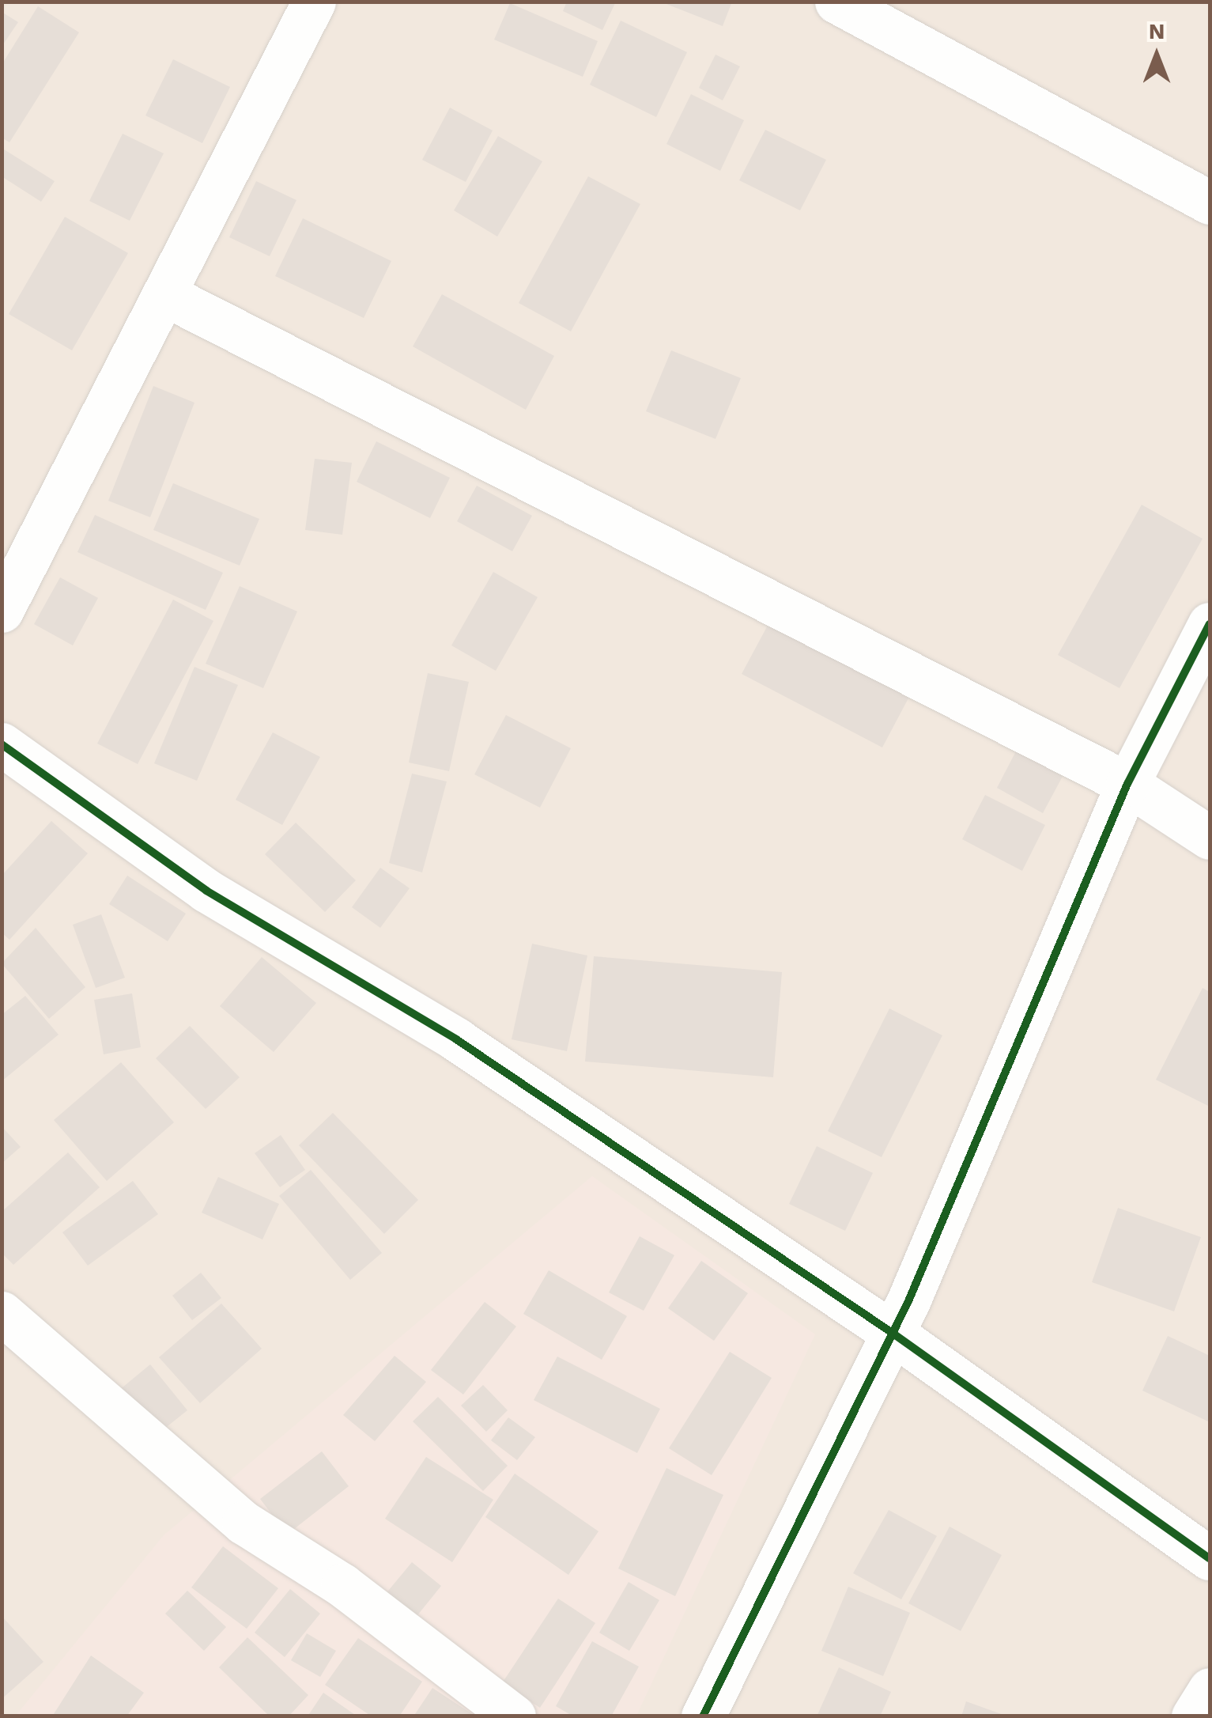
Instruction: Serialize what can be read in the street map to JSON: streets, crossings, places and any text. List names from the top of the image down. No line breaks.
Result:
{"north":"top"}
